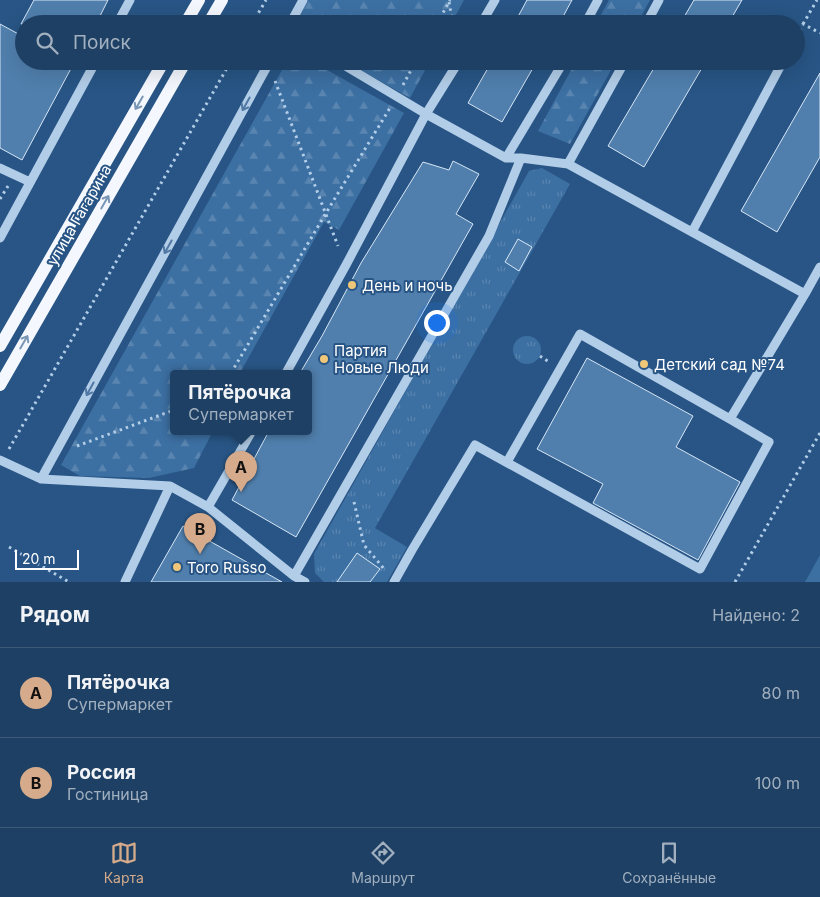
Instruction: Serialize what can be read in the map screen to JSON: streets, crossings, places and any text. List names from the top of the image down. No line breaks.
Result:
{"streets":{"main road":["улица Гагарина"]},"places":["День и ночь","Партия Новые Люди","Детский сад №74","Toro Russo"],"scale_bar":"20 m","page":{"search":"Поиск","popup":["Пятёрочка","Супермаркет"],"pins":["A","B"],"scale":"20 m","heading":["Рядом","Найдено: 2"],"list":[{"mark":"A","name":"Пятёрочка","note":"Супермаркет","value":"80 m"},{"mark":"B","name":"Россия","note":"Гостиница","value":"100 m"}],"nav":["Карта","Маршрут","Сохранённые"]}}
